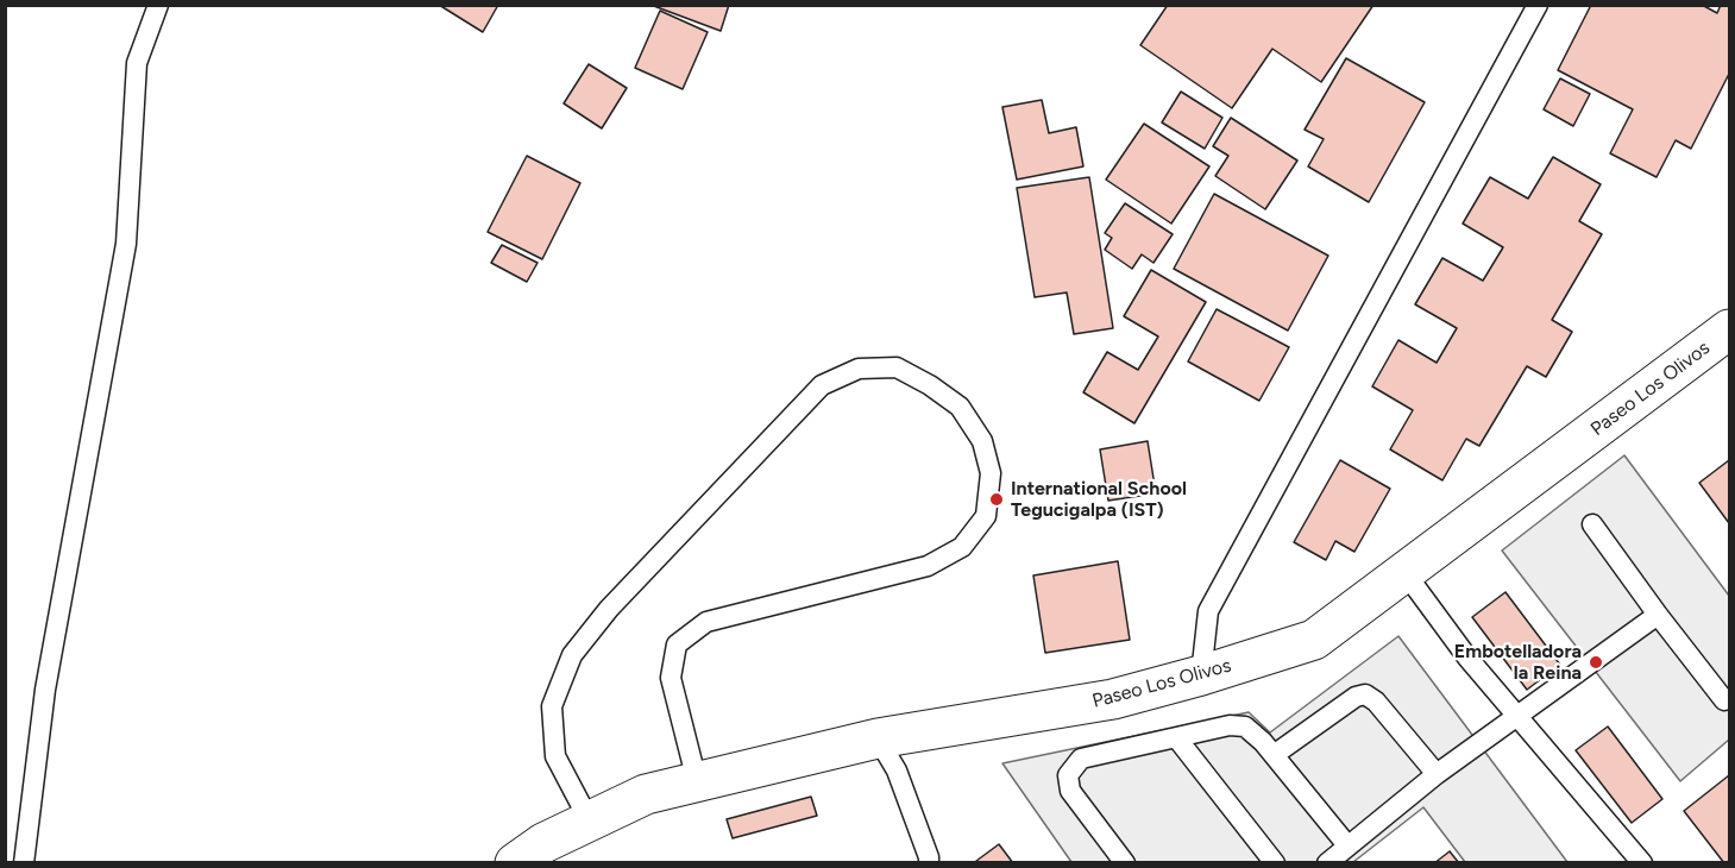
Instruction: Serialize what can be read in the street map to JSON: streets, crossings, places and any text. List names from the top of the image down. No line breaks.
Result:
{"streets":{"street":["Paseo Los Olivos"]},"places":["International School Tegucigalpa (IST)","Embotelladora la Reina"]}
